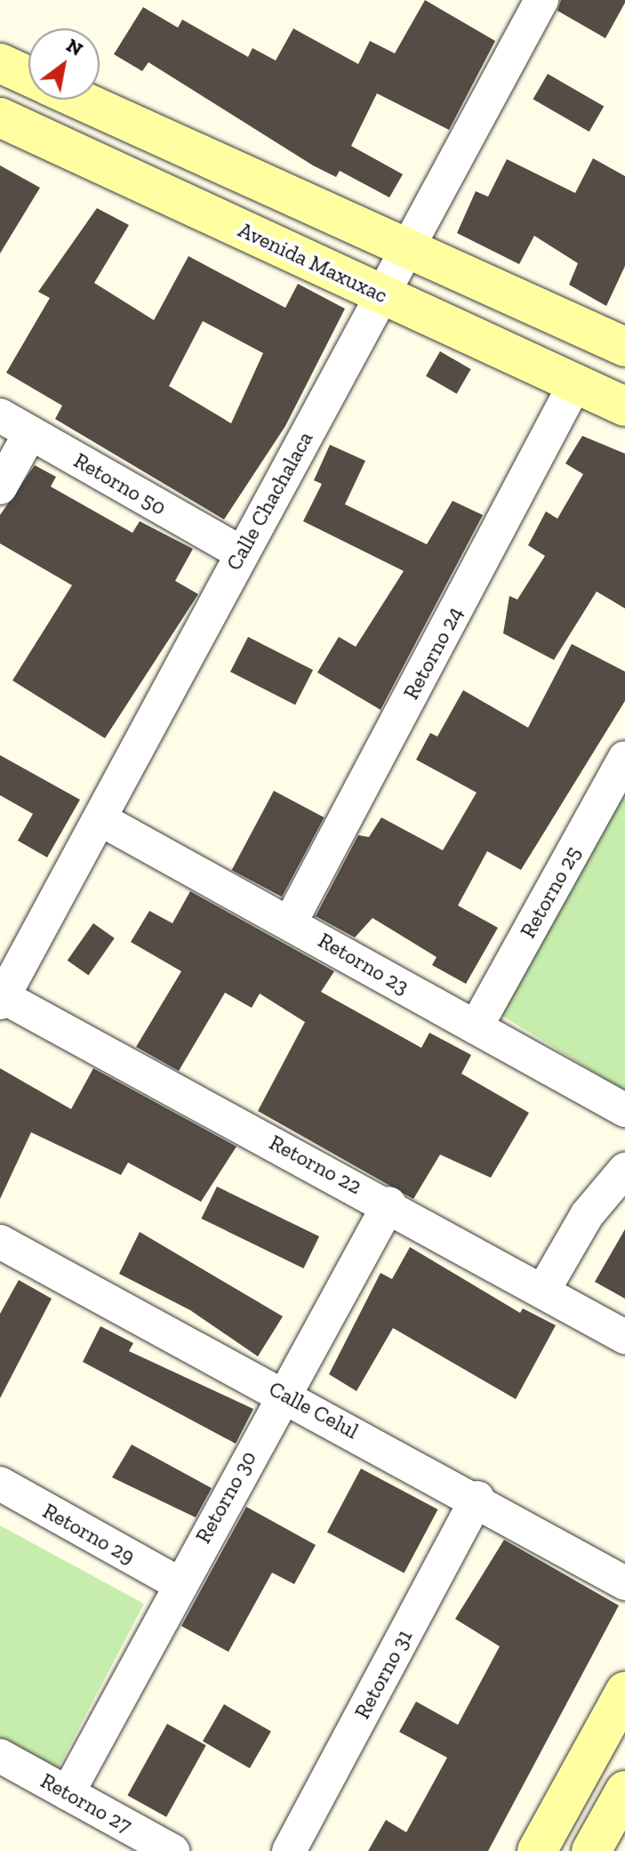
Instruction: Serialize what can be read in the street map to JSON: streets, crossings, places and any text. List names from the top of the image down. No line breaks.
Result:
{"streets":{"street":["Avenida Maxuxac","Retorno 50","Calle Chachalaca","Retorno 24","Retorno 25","Retorno 23","Retorno 22","Calle Celul","Retorno 30","Retorno 29","Retorno 31","Retorno 27"]},"crossings":[["Avenida Maxuxac","Calle Chachalaca"],["Avenida Maxuxac","Retorno 24"],["Retorno 50","Calle Chachalaca"],["Calle Chachalaca","Retorno 23"],["Calle Chachalaca","Retorno 22"],["Retorno 24","Retorno 23"],["Retorno 25","Retorno 23"],["Retorno 22","Retorno 30"],["Calle Celul","Retorno 30"],["Calle Celul","Retorno 31"],["Retorno 30","Retorno 29"],["Retorno 30","Retorno 27"]],"north":"top right"}
